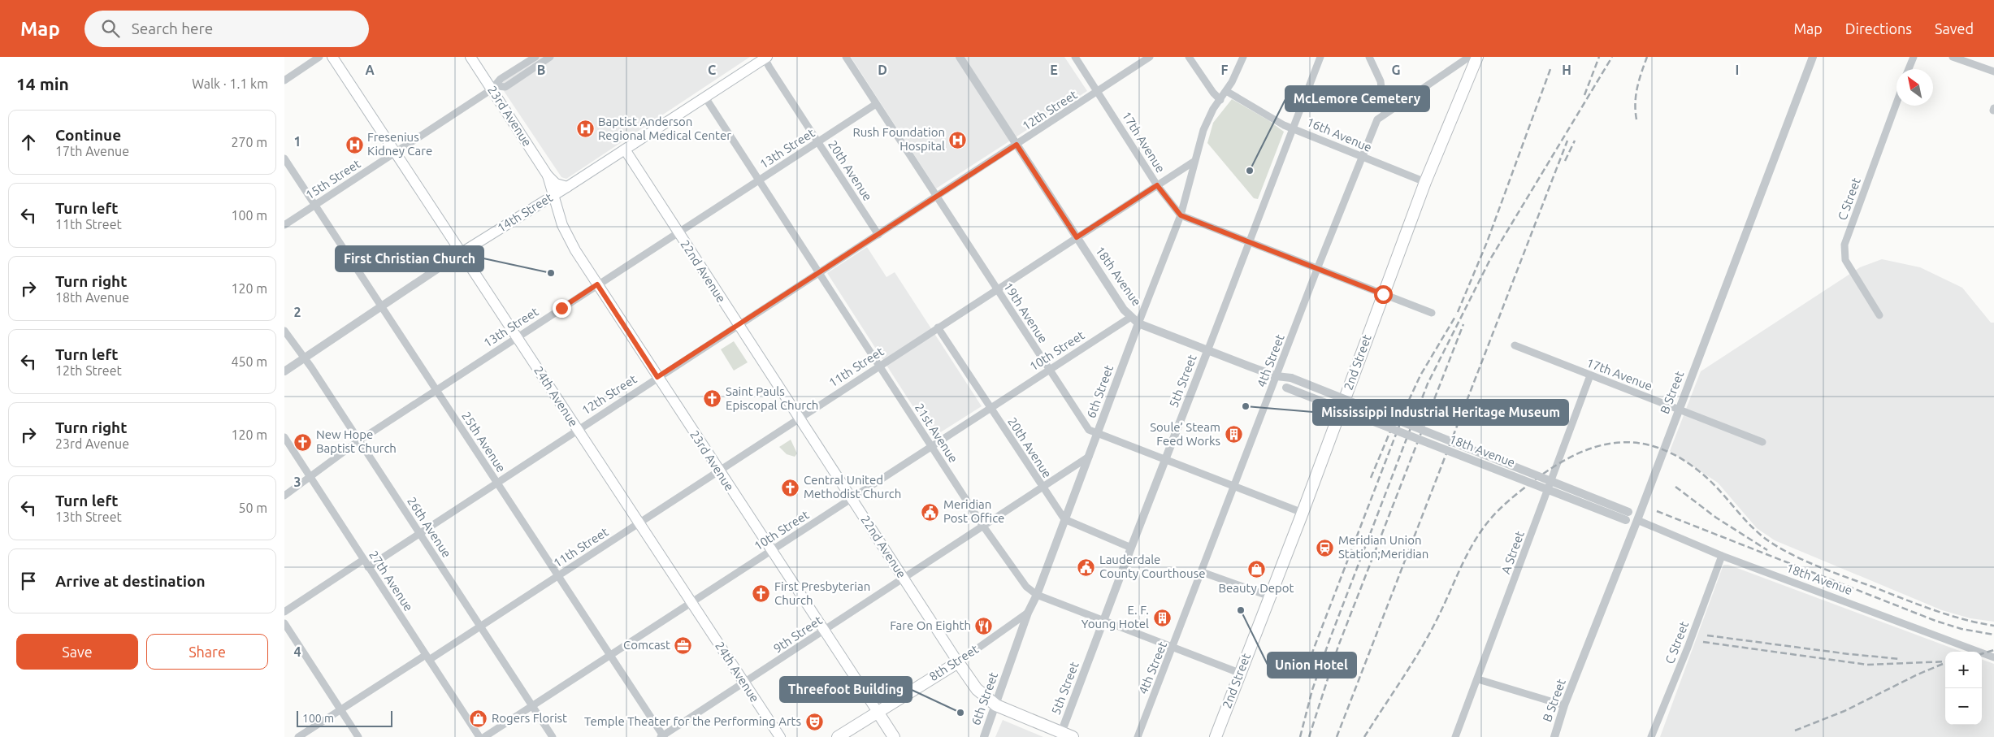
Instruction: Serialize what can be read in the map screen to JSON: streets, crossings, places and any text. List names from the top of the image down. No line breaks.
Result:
{"streets":{"main road":["23rd Avenue","14th Street","22nd Avenue","2nd Street","24th Avenue","8th Street"],"street":["12th Street","16th Avenue","17th Avenue","13th Street","20th Avenue","15th Street","C Street","18th Avenue","19th Avenue","10th Street","4th Street","11th Street","5th Street","6th Street","B Street","21st Avenue","25th Avenue","26th Avenue","A Street","27th Avenue","9th Street"]},"crossings":[["12th Street","23rd Avenue"],["12th Street","17th Avenue"],["12th Street","20th Avenue"],["12th Street","22nd Avenue"],["12th Street","18th Avenue"],["12th Street","19th Avenue"],["12th Street","24th Avenue"],["12th Street","21st Avenue"],["12th Street","25th Avenue"],["12th Street","26th Avenue"],["12th Street","27th Avenue"],["23rd Avenue","13th Street"],["23rd Avenue","15th Street"],["23rd Avenue","14th Street"],["23rd Avenue","10th Street"],["23rd Avenue","11th Street"],["23rd Avenue","9th Street"],["23rd Avenue","8th Street"],["16th Avenue","4th Street"],["16th Avenue","2nd Street"],["16th Avenue","5th Street"],["16th Avenue","6th Street"],["17th Avenue","11th Street"],["17th Avenue","6th Street"],["17th Avenue","B Street"],["17th Avenue","A Street"],["13th Street","20th Avenue"],["13th Street","22nd Avenue"],["13th Street","19th Avenue"],["13th Street","24th Avenue"],["13th Street","21st Avenue"],["13th Street","25th Avenue"],["13th Street","26th Avenue"],["13th Street","27th Avenue"],["20th Avenue","14th Street"],["20th Avenue","10th Street"],["20th Avenue","11th Street"],["20th Avenue","6th Street"],["20th Avenue","9th Street"],["15th Street","24th Avenue"],["15th Street","25th Avenue"],["C Street","18th Avenue"],["14th Street","22nd Avenue"],["14th Street","24th Avenue"],["14th Street","21st Avenue"],["14th Street","25th Avenue"],["14th Street","26th Avenue"],["22nd Avenue","10th Street"],["22nd Avenue","11th Street"],["22nd Avenue","5th Street"],["22nd Avenue","6th Street"],["22nd Avenue","9th Street"],["22nd Avenue","8th Street"],["18th Avenue","10th Street"],["18th Avenue","4th Street"],["18th Avenue","11th Street"],["18th Avenue","5th Street"],["18th Avenue","6th Street"],["18th Avenue","B Street"],["19th Avenue","10th Street"],["19th Avenue","4th Street"],["19th Avenue","2nd Street"],["19th Avenue","11th Street"],["19th Avenue","5th Street"],["19th Avenue","6th Street"],["10th Street","24th Avenue"],["10th Street","21st Avenue"],["10th Street","25th Avenue"],["10th Street","26th Avenue"],["4th Street","21st Avenue"],["2nd Street","21st Avenue"],["11th Street","6th Street"],["11th Street","24th Avenue"],["11th Street","21st Avenue"],["11th Street","25th Avenue"],["11th Street","26th Avenue"],["11th Street","27th Avenue"],["5th Street","21st Avenue"],["6th Street","21st Avenue"],["6th Street","9th Street"],["6th Street","8th Street"],["24th Avenue","9th Street"],["21st Avenue","9th Street"],["25th Avenue","9th Street"]],"places":{"hospital":["Baptist Anderson Regional Medical Center","Rush Foundation Hospital","Fresenius Kidney Care"],"other":["McLemore Cemetery","First Christian Church","Mississippi Industrial Heritage Museum","Union Hotel","Threefoot Building"],"church":["Saint Pauls Episcopal Church","New Hope Baptist Church","Central United Methodist Church","First Presbyterian Church"],"building":["Soule’ Steam Feed Works","E. F. Young Hotel"],"public building":["Meridian Post Office","Lauderdale County Courthouse"],"station":["Meridian Union Station;Meridian"],"shop":["Beauty Depot","Rogers Florist"],"restaurant":["Fare On Eighth"],"office":["Comcast"],"theatre":["Temple Theater for the Performing Arts"]},"scale_bar":"100 m","north":"top left","page":{"header":"Map","search":"Search here","nav":["Map","Directions","Saved"],"heading":["14 min","Walk · 1.1 km"],"list":[["Continue","17th Avenue","270 m"],["Turn left","11th Street","100 m"],["Turn right","18th Avenue","120 m"],["Turn left","12th Street","450 m"],["Turn right","23rd Avenue","120 m"],["Turn left","13th Street","50 m"],"Arrive at destination"],"buttons":["Save","Share"],"map_buttons":["+","−"],"scale":"100 m"},"grid":{"columns":["A","B","C","D","E","F","G","H","I"],"rows":["1","2","3","4"]}}
